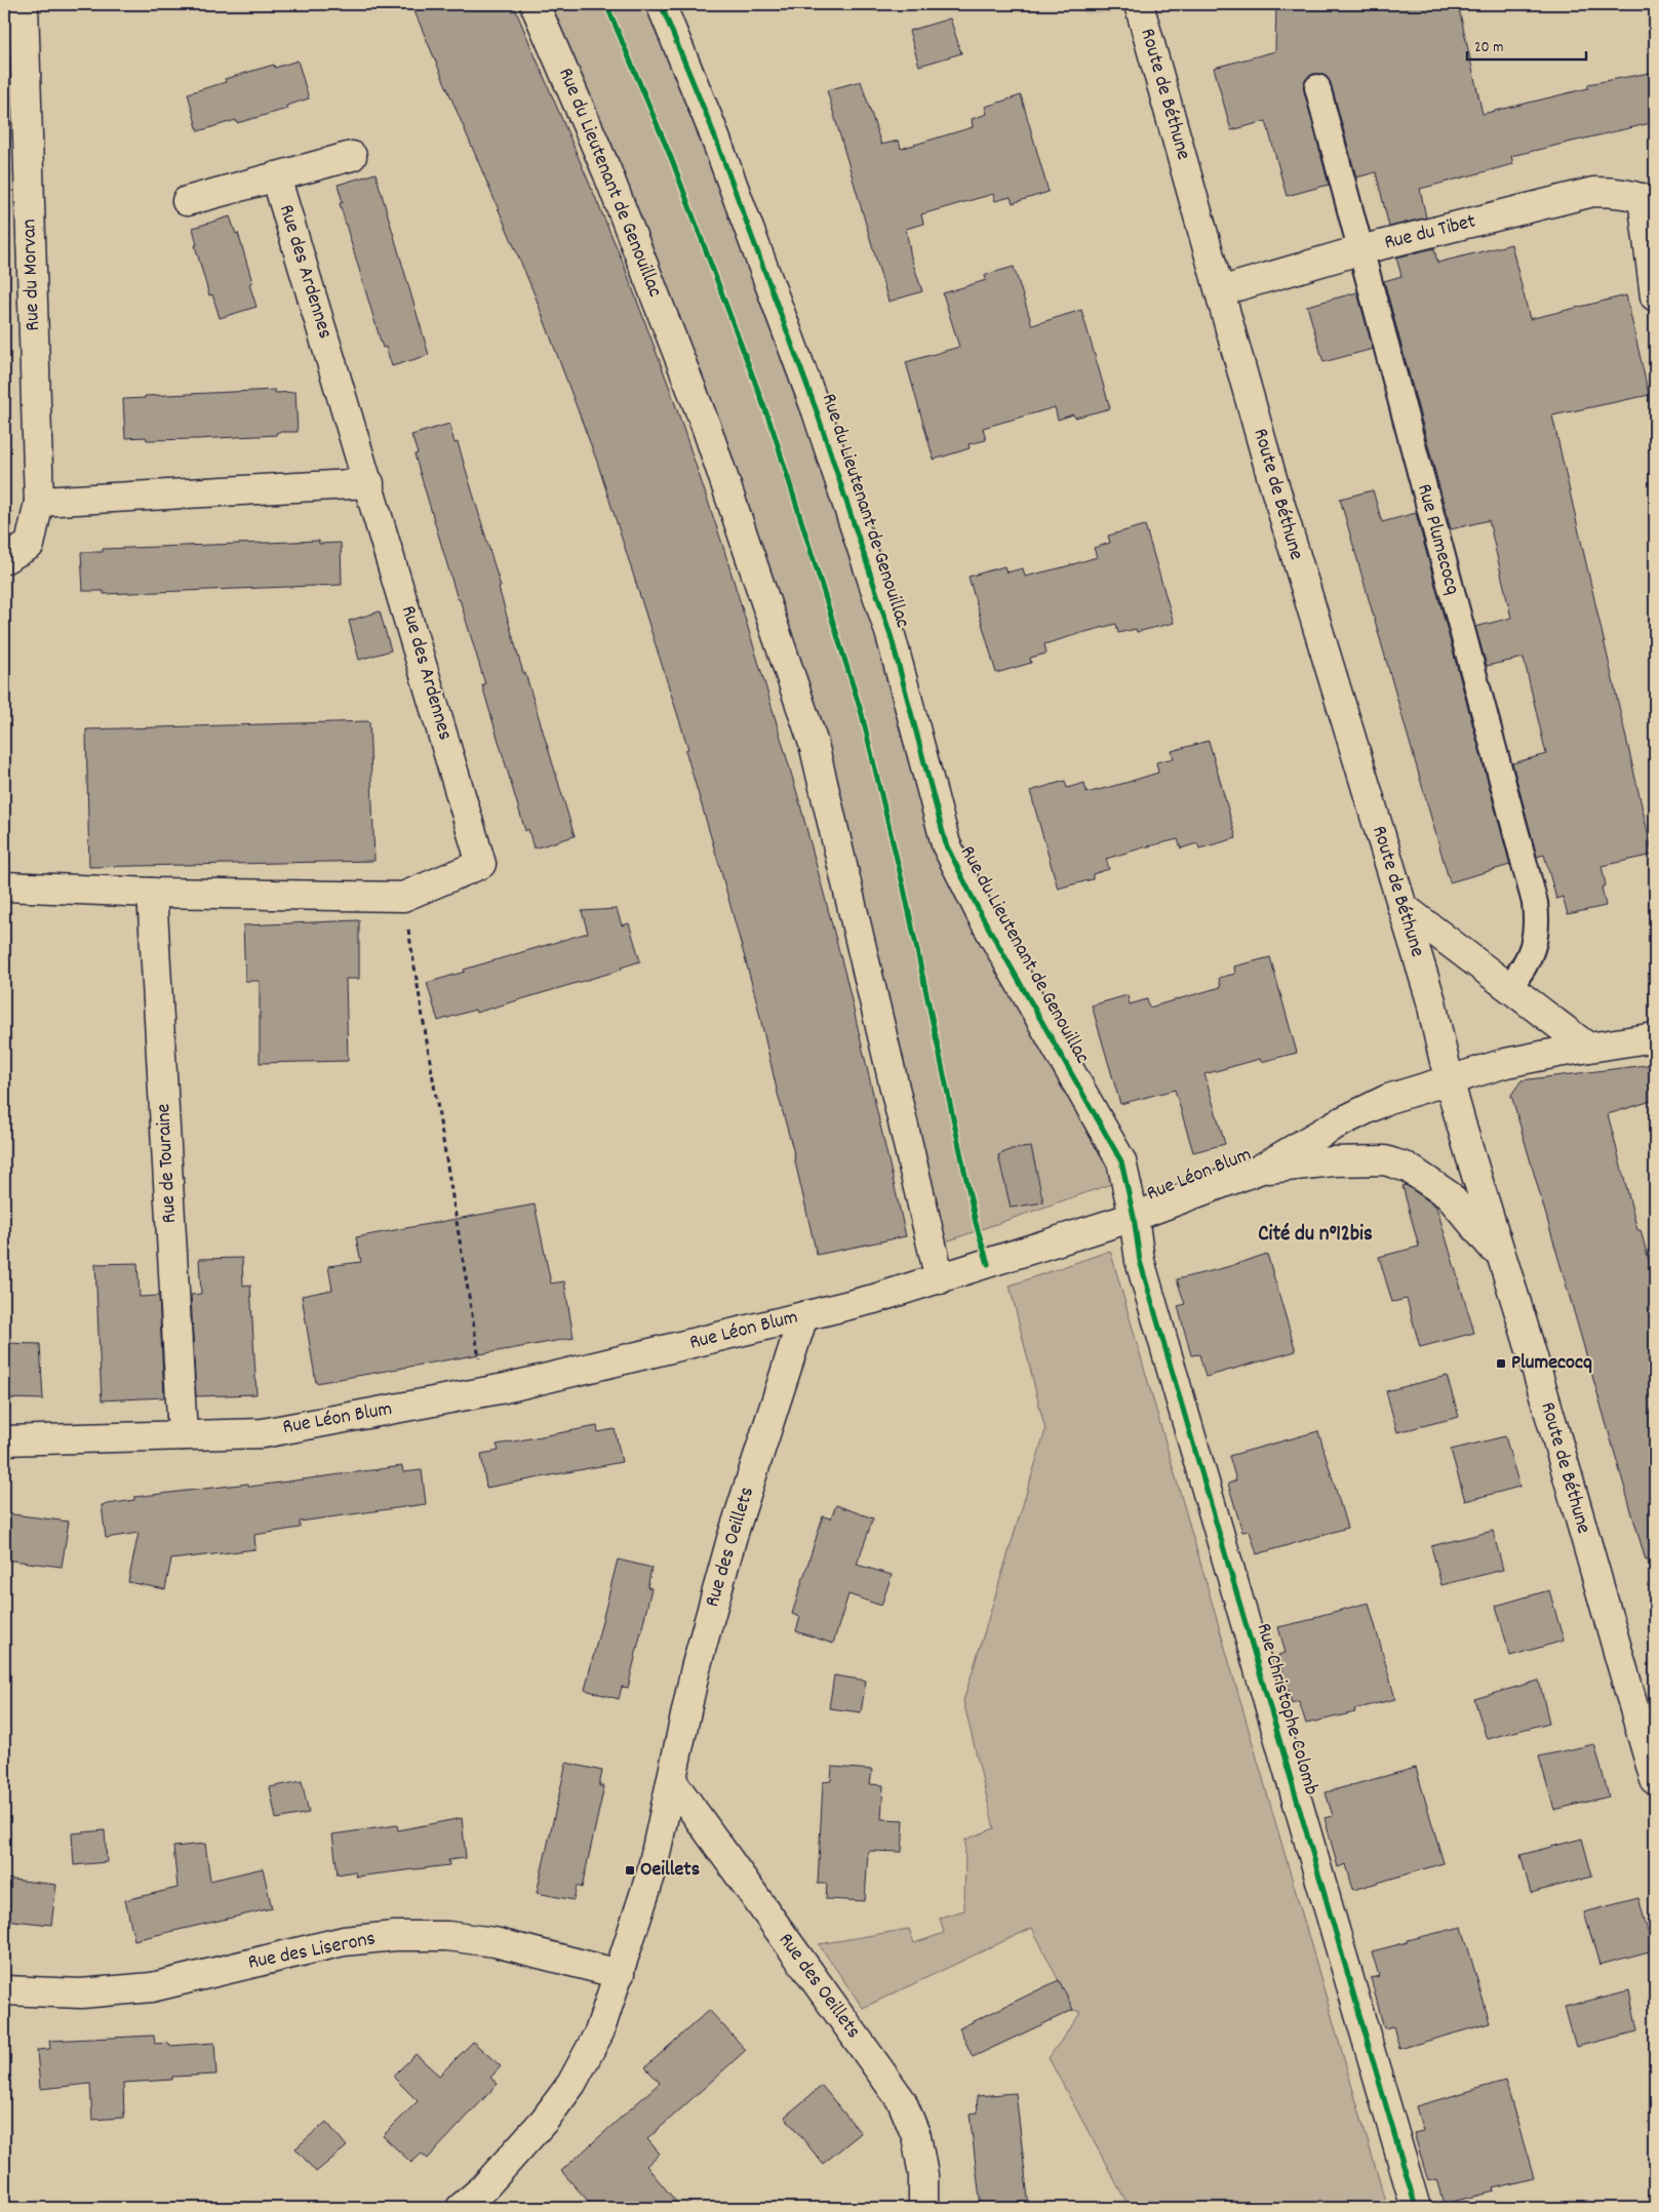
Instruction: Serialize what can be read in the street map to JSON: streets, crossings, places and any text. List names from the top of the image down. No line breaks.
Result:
{"streets":{"street":["Route de Béthune","Rue du Lieutenant de Genouillac","Rue du Tibet","Rue des Ardennes","Rue du Morvan","Rue de Touraine","Rue Léon Blum","Rue des Oeillets","Rue Christophe Colomb","Rue des Liserons"],"lane":["Rue Plumecocq"]},"crossings":[["Route de Béthune","Rue du Tibet"],["Route de Béthune","Rue Léon Blum"],["Rue du Lieutenant de Genouillac","Rue Léon Blum"],["Rue du Lieutenant de Genouillac","Rue Christophe Colomb"],["Rue du Tibet","Rue Plumecocq"],["Rue de Touraine","Rue Léon Blum"],["Rue Léon Blum","Rue des Oeillets"],["Rue Léon Blum","Rue Christophe Colomb"],["Rue des Oeillets","Rue des Liserons"]],"districts":["Cité du n°12bis"],"places":{"transit":["Plumecocq","Oeillets"]},"scale_bar":"20 m"}
